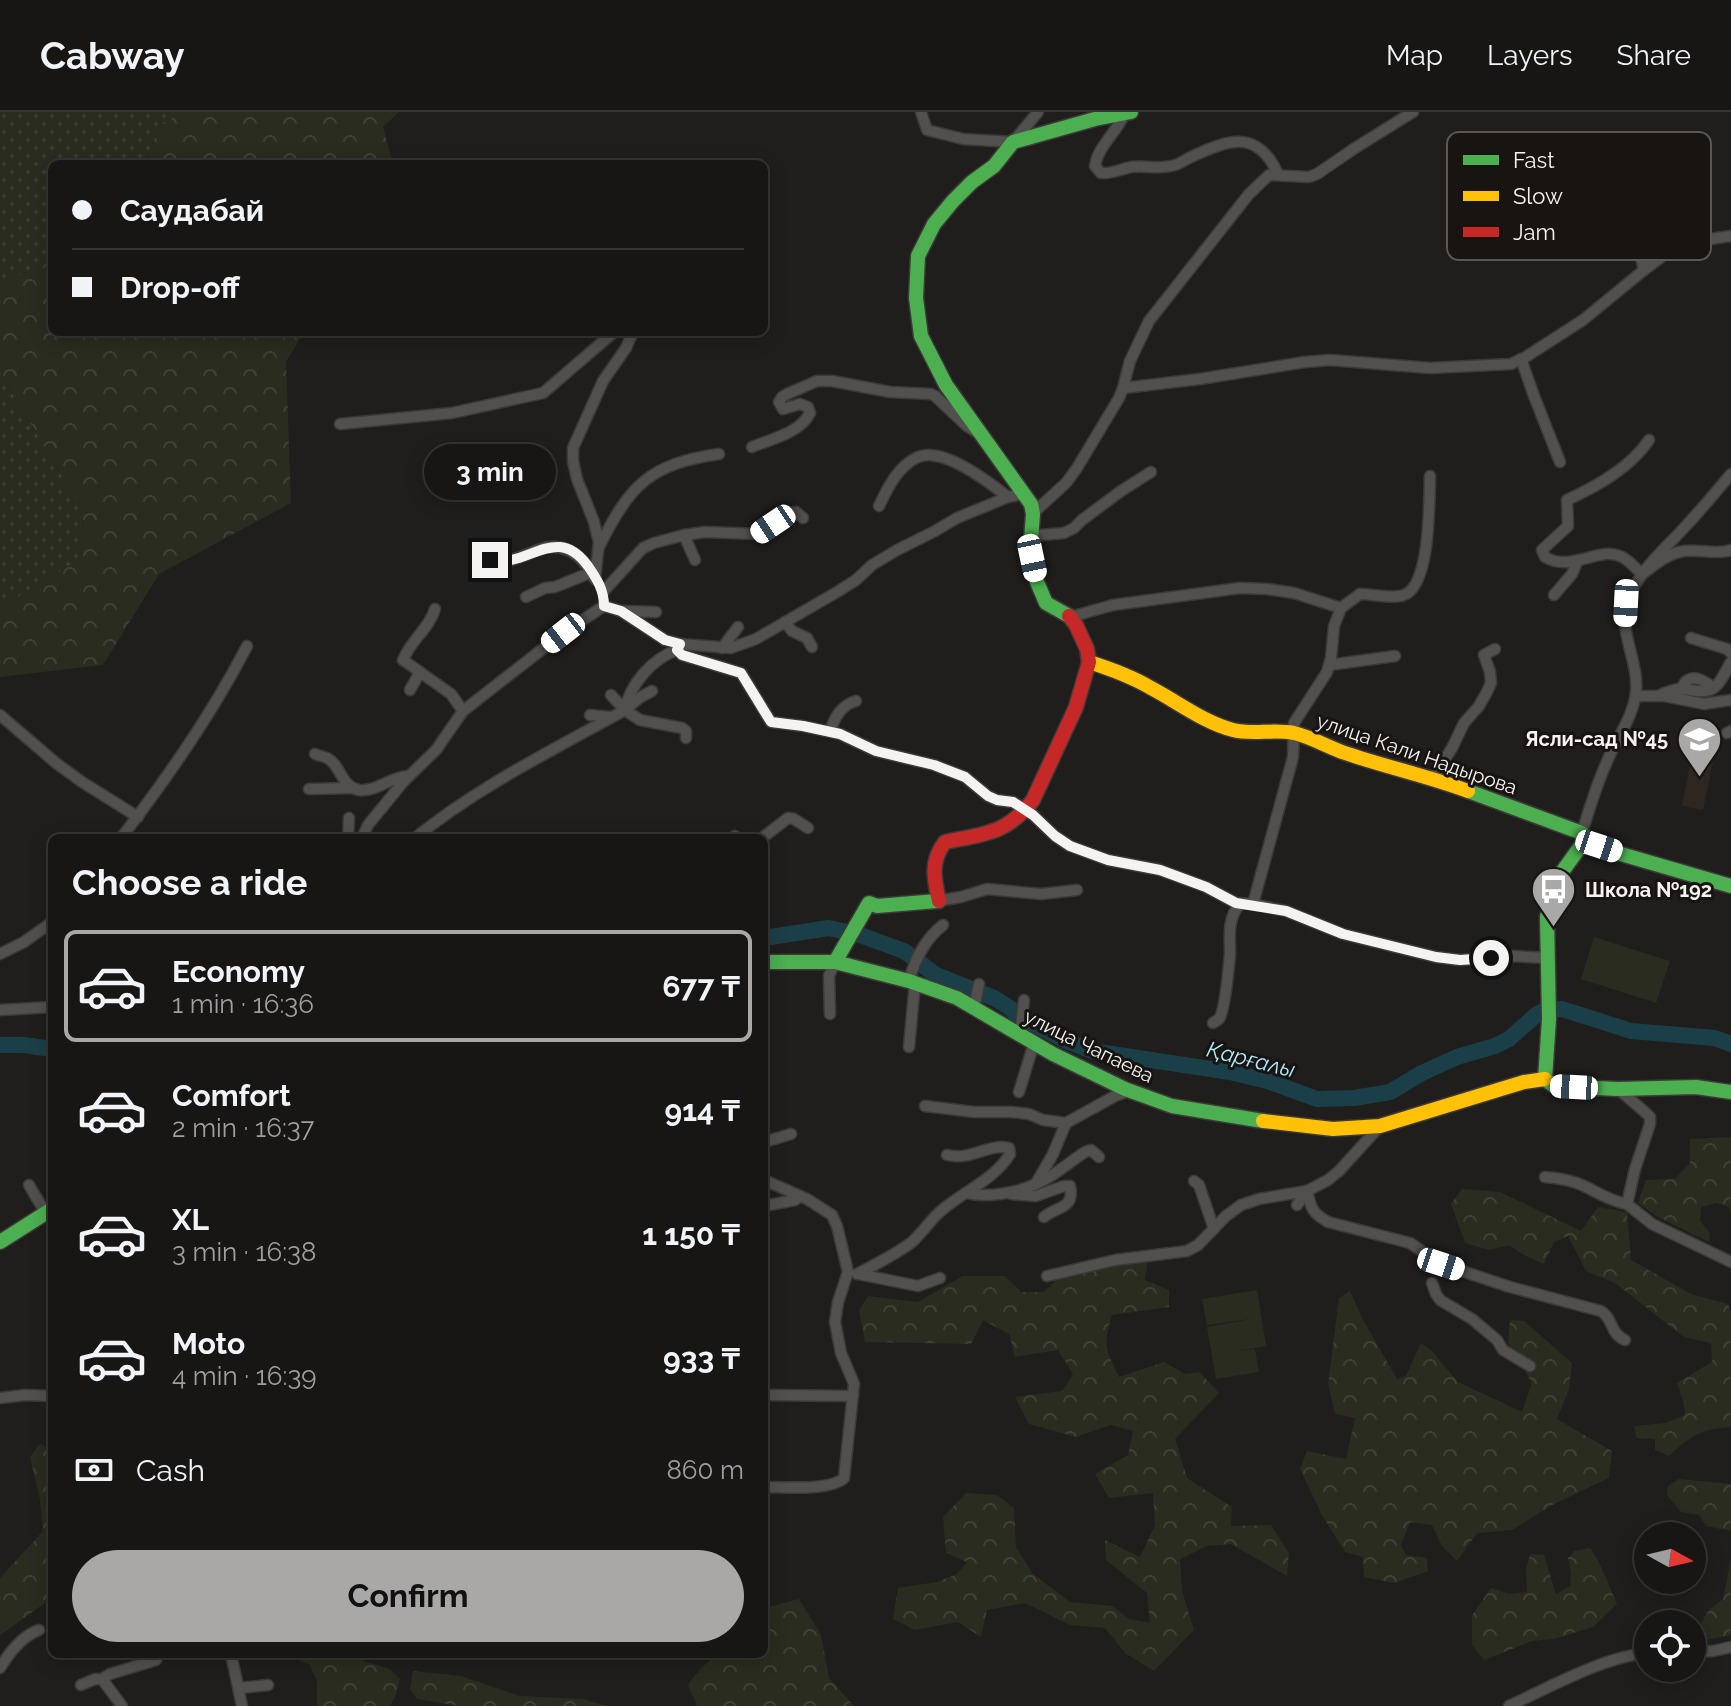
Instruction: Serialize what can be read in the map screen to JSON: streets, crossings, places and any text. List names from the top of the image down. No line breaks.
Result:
{"streets":{"street":["улица Кали Надырова","улица Чапаева"]},"water":["Қарғалы"],"places":{"school or university":["Ясли-сад №45"],"bus stop":["Школа №192"]},"legend":["Fast","Slow","Jam"],"north":"right","page":{"header":"Cabway","nav":["Map","Layers","Share"],"banner":["Саудабай","Drop-off"],"bubble":"3 min","heading":"Choose a ride","list":[{"name":"Economy","note":"1 min · 16:36","value":"677 ₸"},{"name":"Comfort","note":"2 min · 16:37","value":"914 ₸"},{"name":"XL","note":"3 min · 16:38","value":"1 150 ₸"},{"name":"Moto","note":"4 min · 16:39","value":"933 ₸"}],"pay":["Cash","860 m"],"buttons":"Confirm"}}
